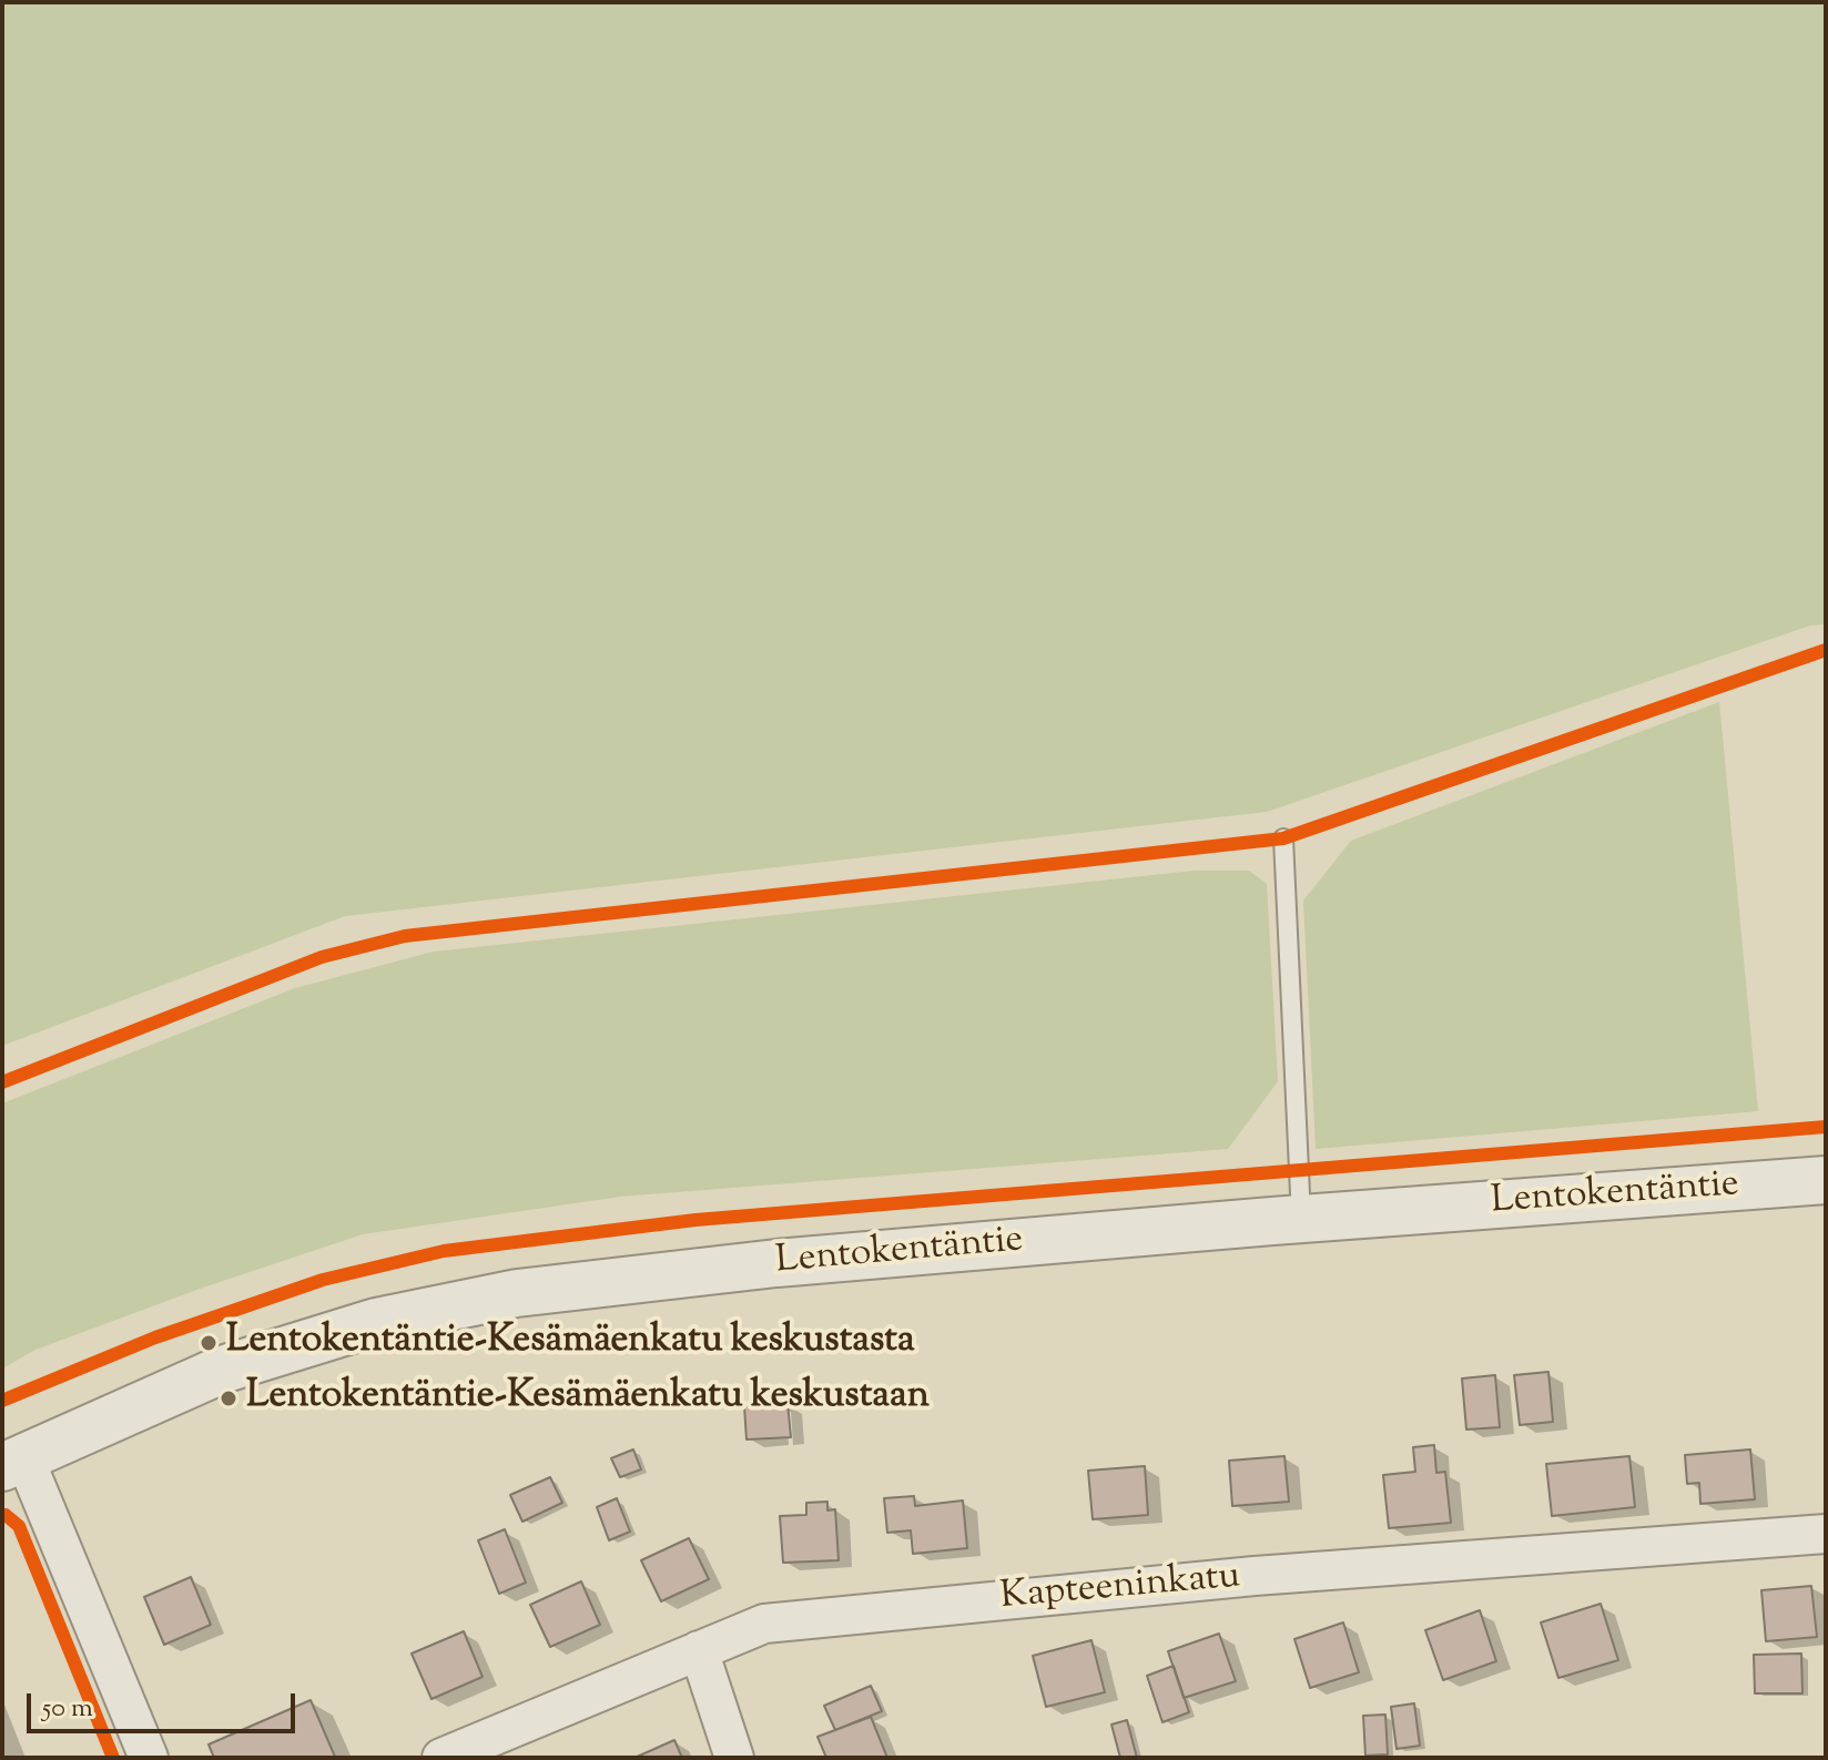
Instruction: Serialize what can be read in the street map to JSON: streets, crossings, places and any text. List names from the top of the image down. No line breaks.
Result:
{"streets":{"street":["Lentokentäntie","Kapteeninkatu"]},"places":["Lentokentäntie-Kesämäenkatu keskustasta","Lentokentäntie-Kesämäenkatu keskustaan"],"scale_bar":"50 m"}
